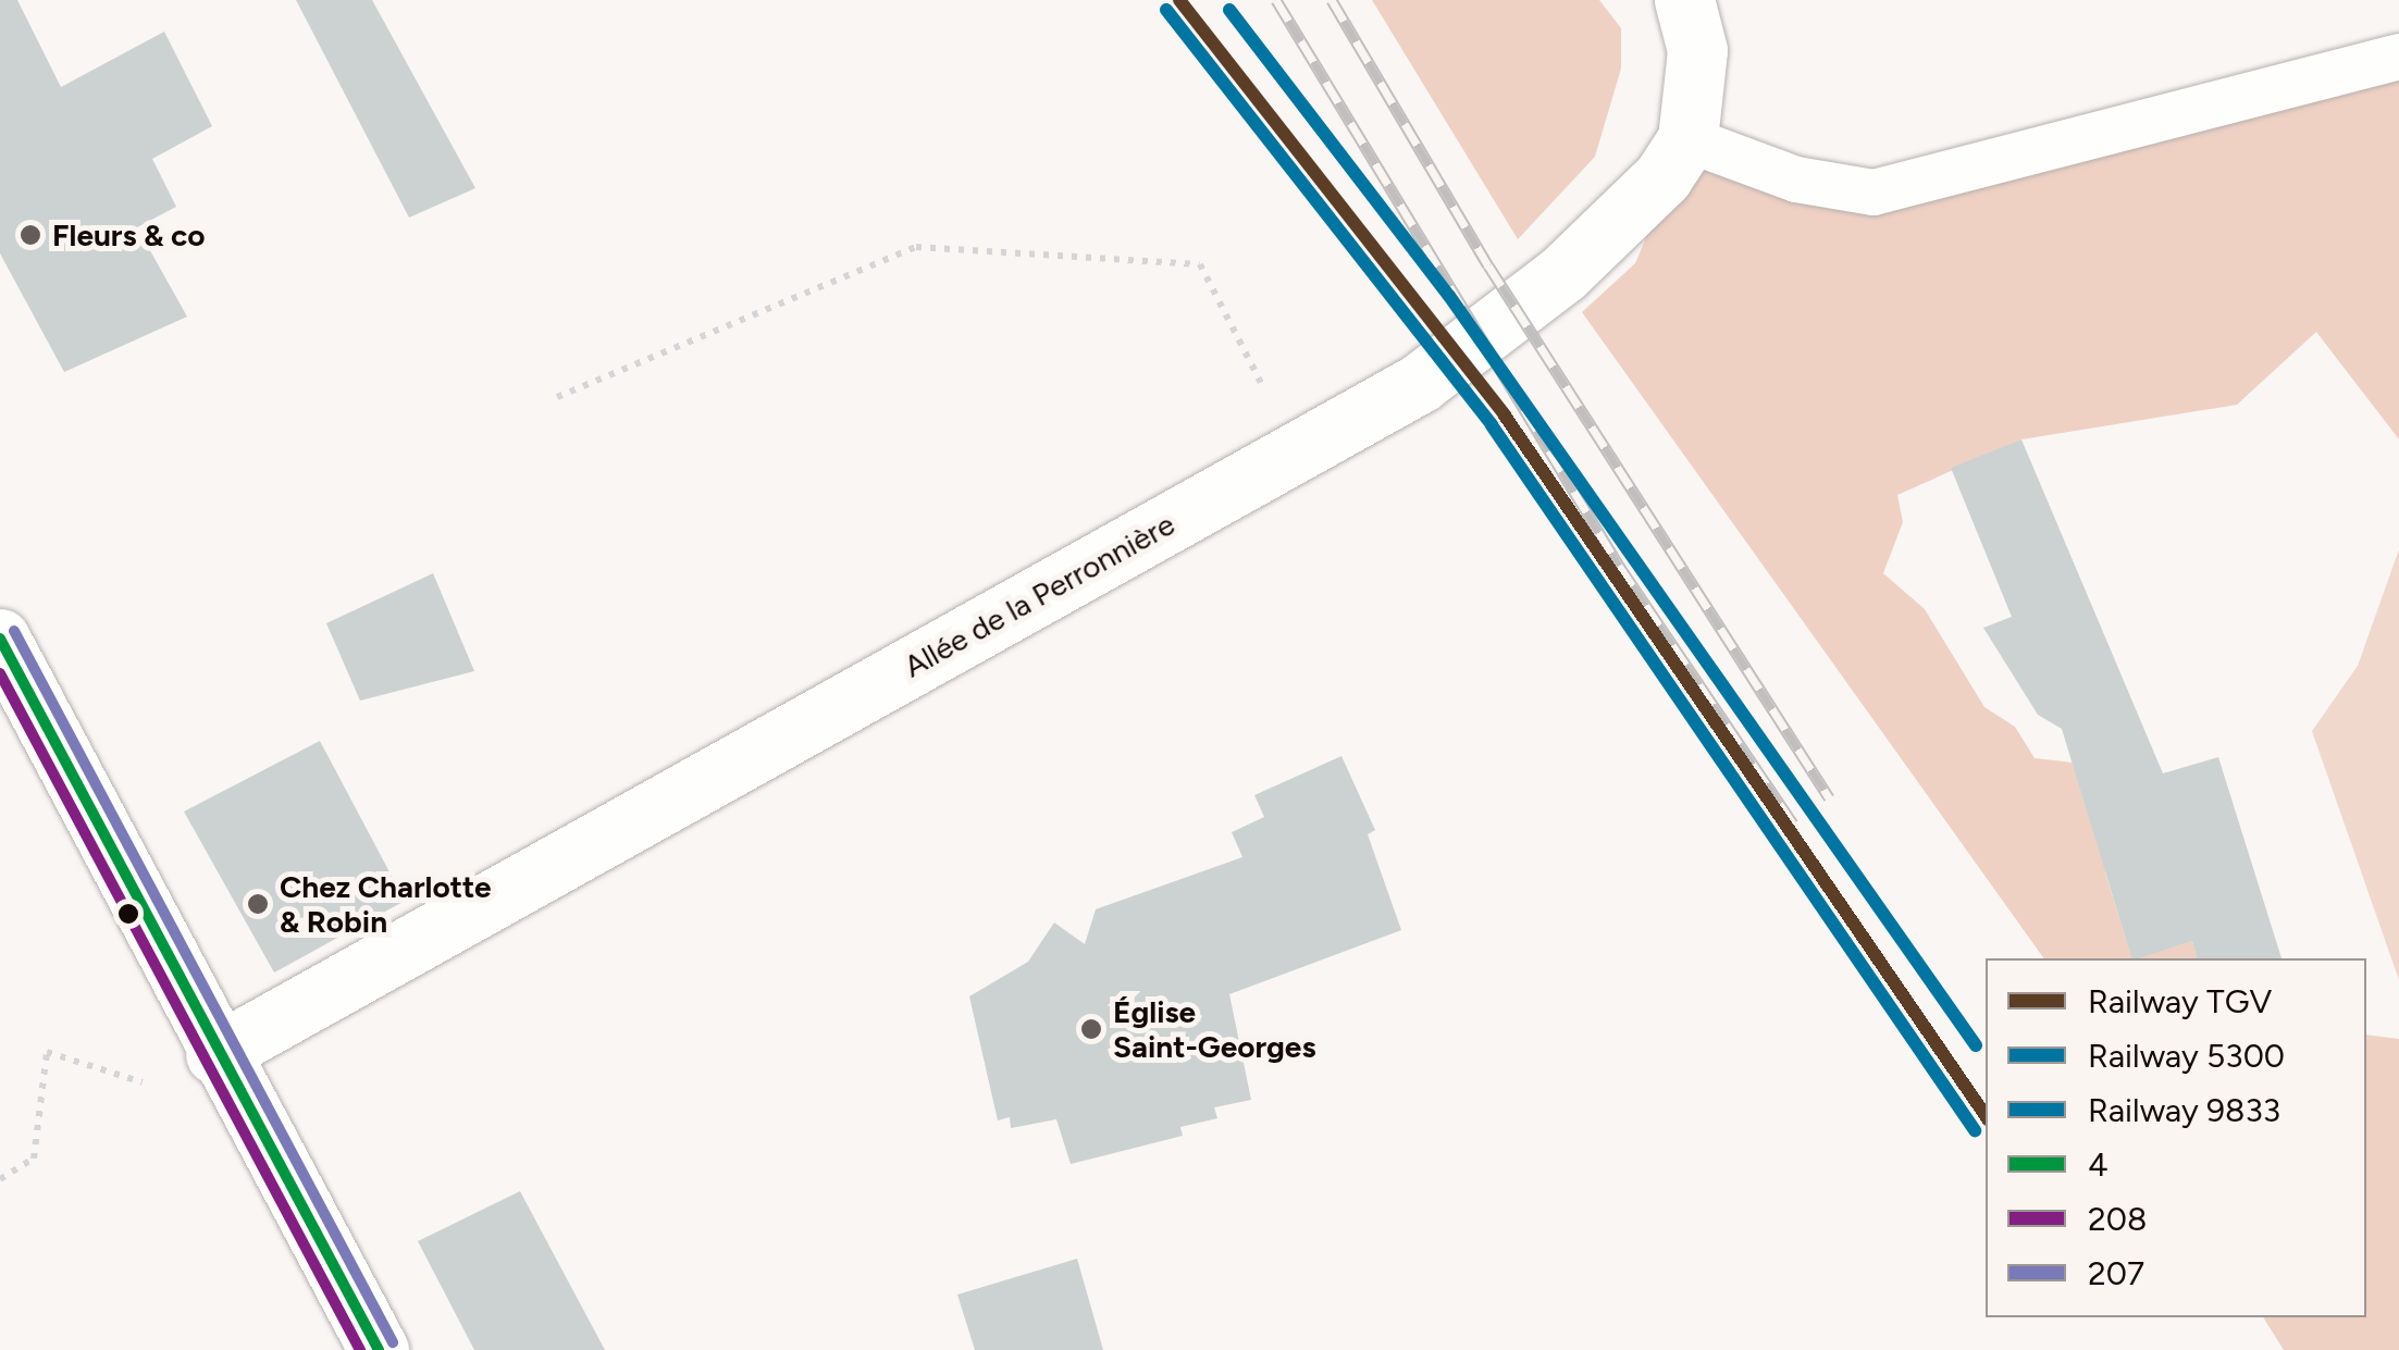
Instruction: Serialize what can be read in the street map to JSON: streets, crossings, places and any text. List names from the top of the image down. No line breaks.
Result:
{"streets":{"street":["Allée de la Perronnière"]},"places":["Fleurs & co","Chez Charlotte & Robin","Église Saint-Georges"],"lines":["rail line TGV","rail line 5300","rail line 9833","transit line 207","transit line 4","transit line 208"],"legend":["Railway TGV","Railway 5300","Railway 9833","4","208","207"]}
